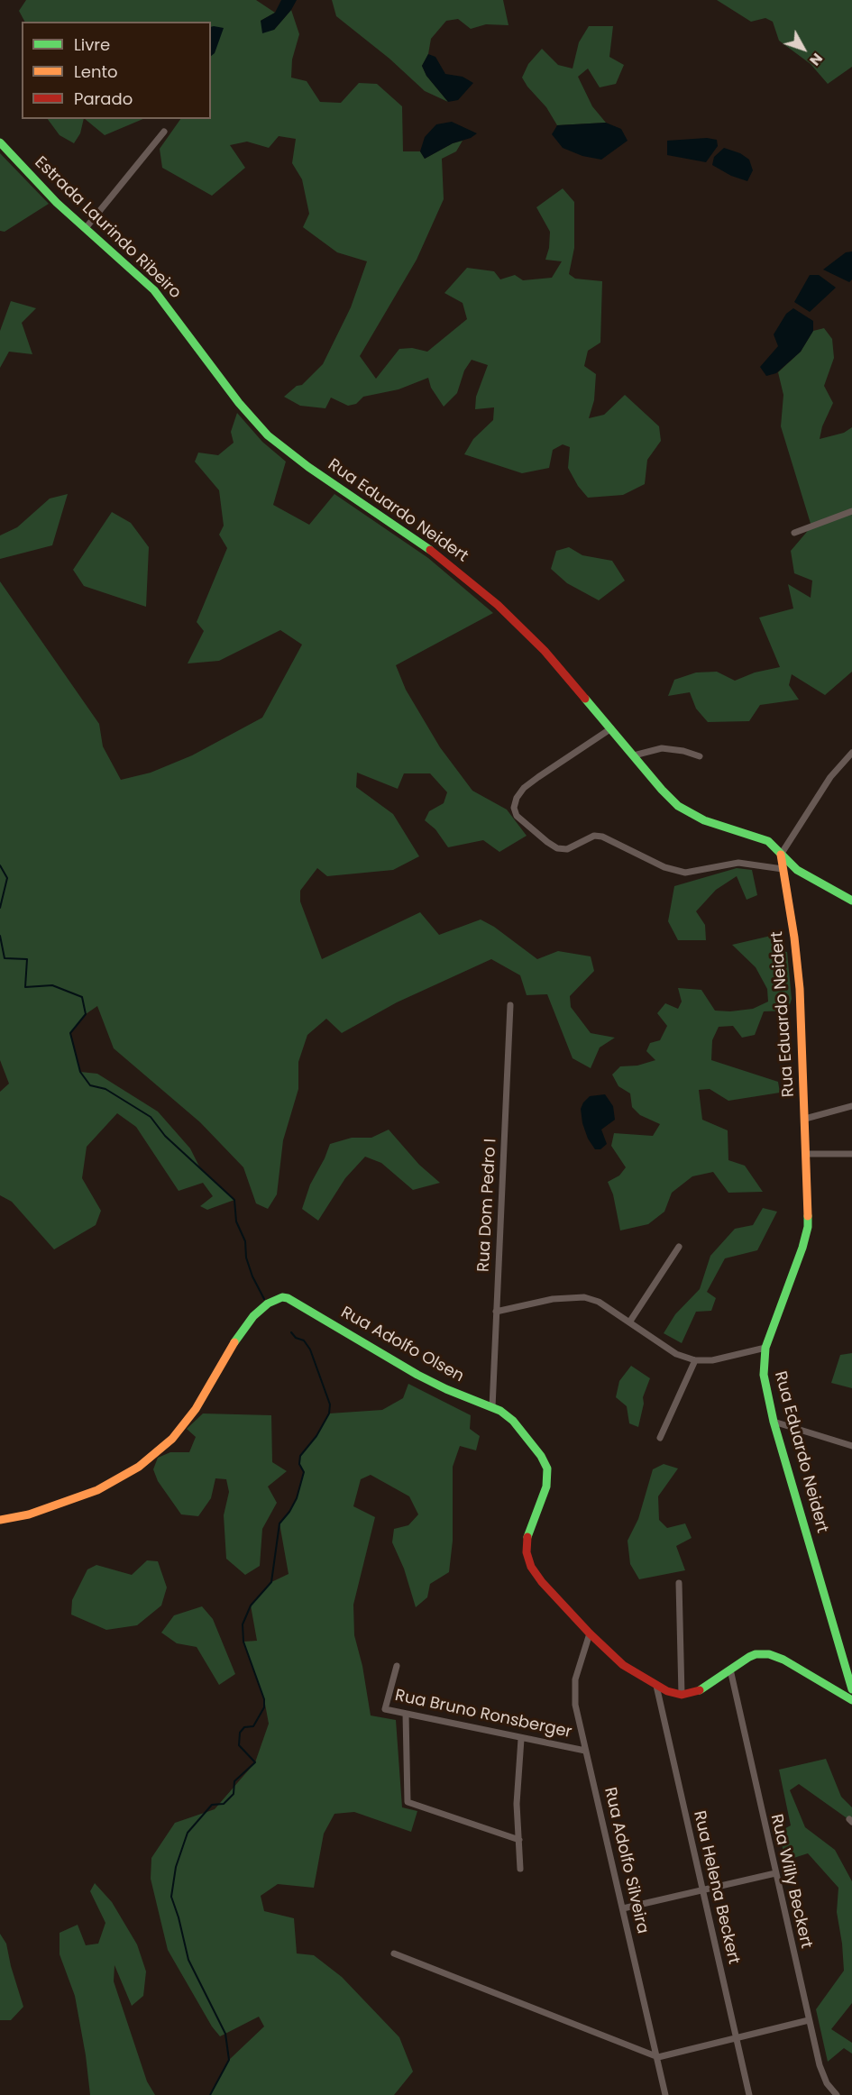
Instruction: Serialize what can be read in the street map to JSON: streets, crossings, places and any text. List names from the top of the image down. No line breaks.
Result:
{"streets":{"street":["Estrada Laurindo Ribeiro","Rua Eduardo Neidert","Rua Dom Pedro I","Rua Adolfo Olsen","Rua Bruno Ronsberger","Rua Adolfo Silveira","Rua Willy Beckert","Rua Helena Beckert"]},"crossings":[["Estrada Laurindo Ribeiro","Rua Eduardo Neidert"],["Rua Dom Pedro I","Rua Adolfo Olsen"],["Rua Adolfo Olsen","Rua Adolfo Silveira"],["Rua Adolfo Olsen","Rua Helena Beckert"],["Rua Bruno Ronsberger","Rua Adolfo Silveira"]],"legend":["Livre","Lento","Parado"],"north":"bottom right"}
